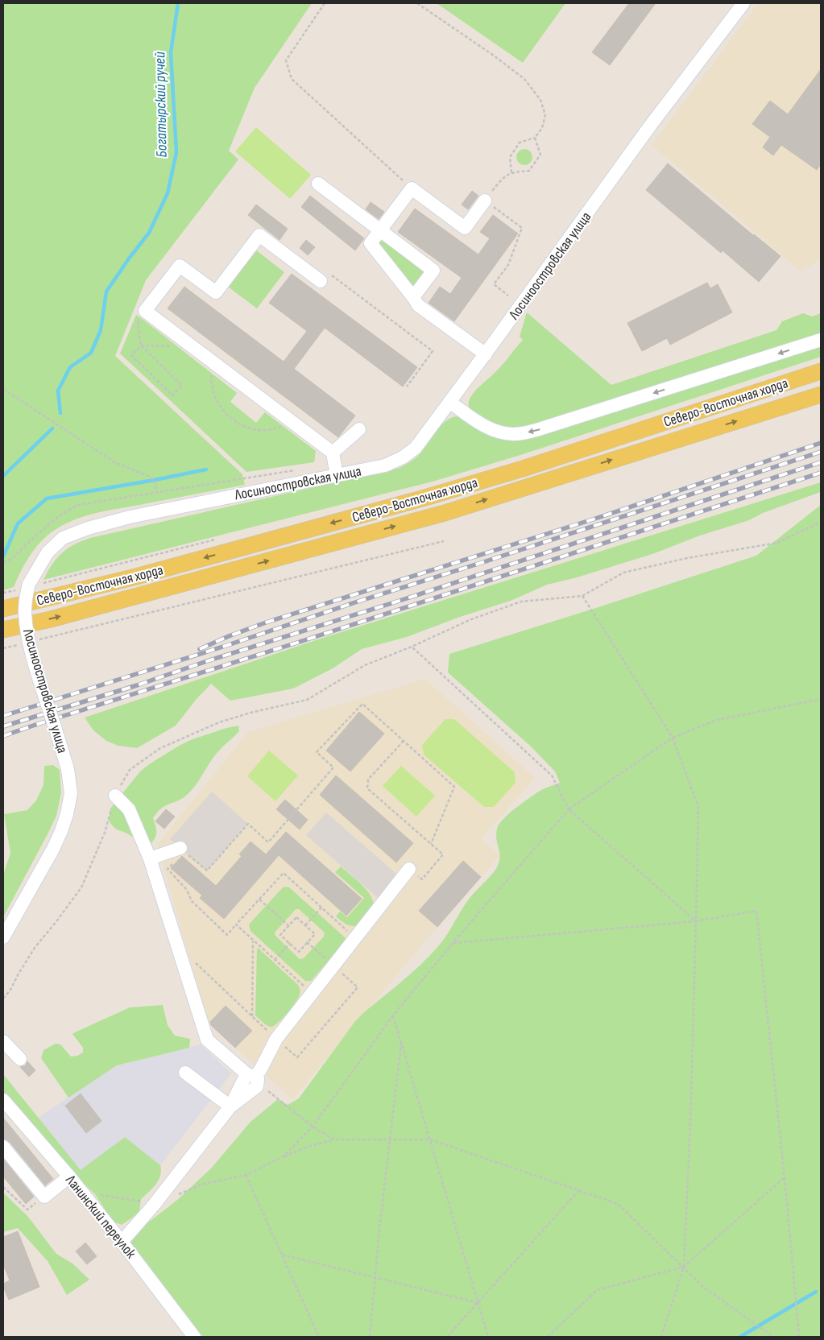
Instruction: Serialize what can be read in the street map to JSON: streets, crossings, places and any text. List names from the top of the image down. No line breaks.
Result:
{"streets":{"main road":["Северо-Восточная хорда"],"street":["Лосиноостровская улица","Ланинский переулок"]},"water":["Богатырский ручей"]}
